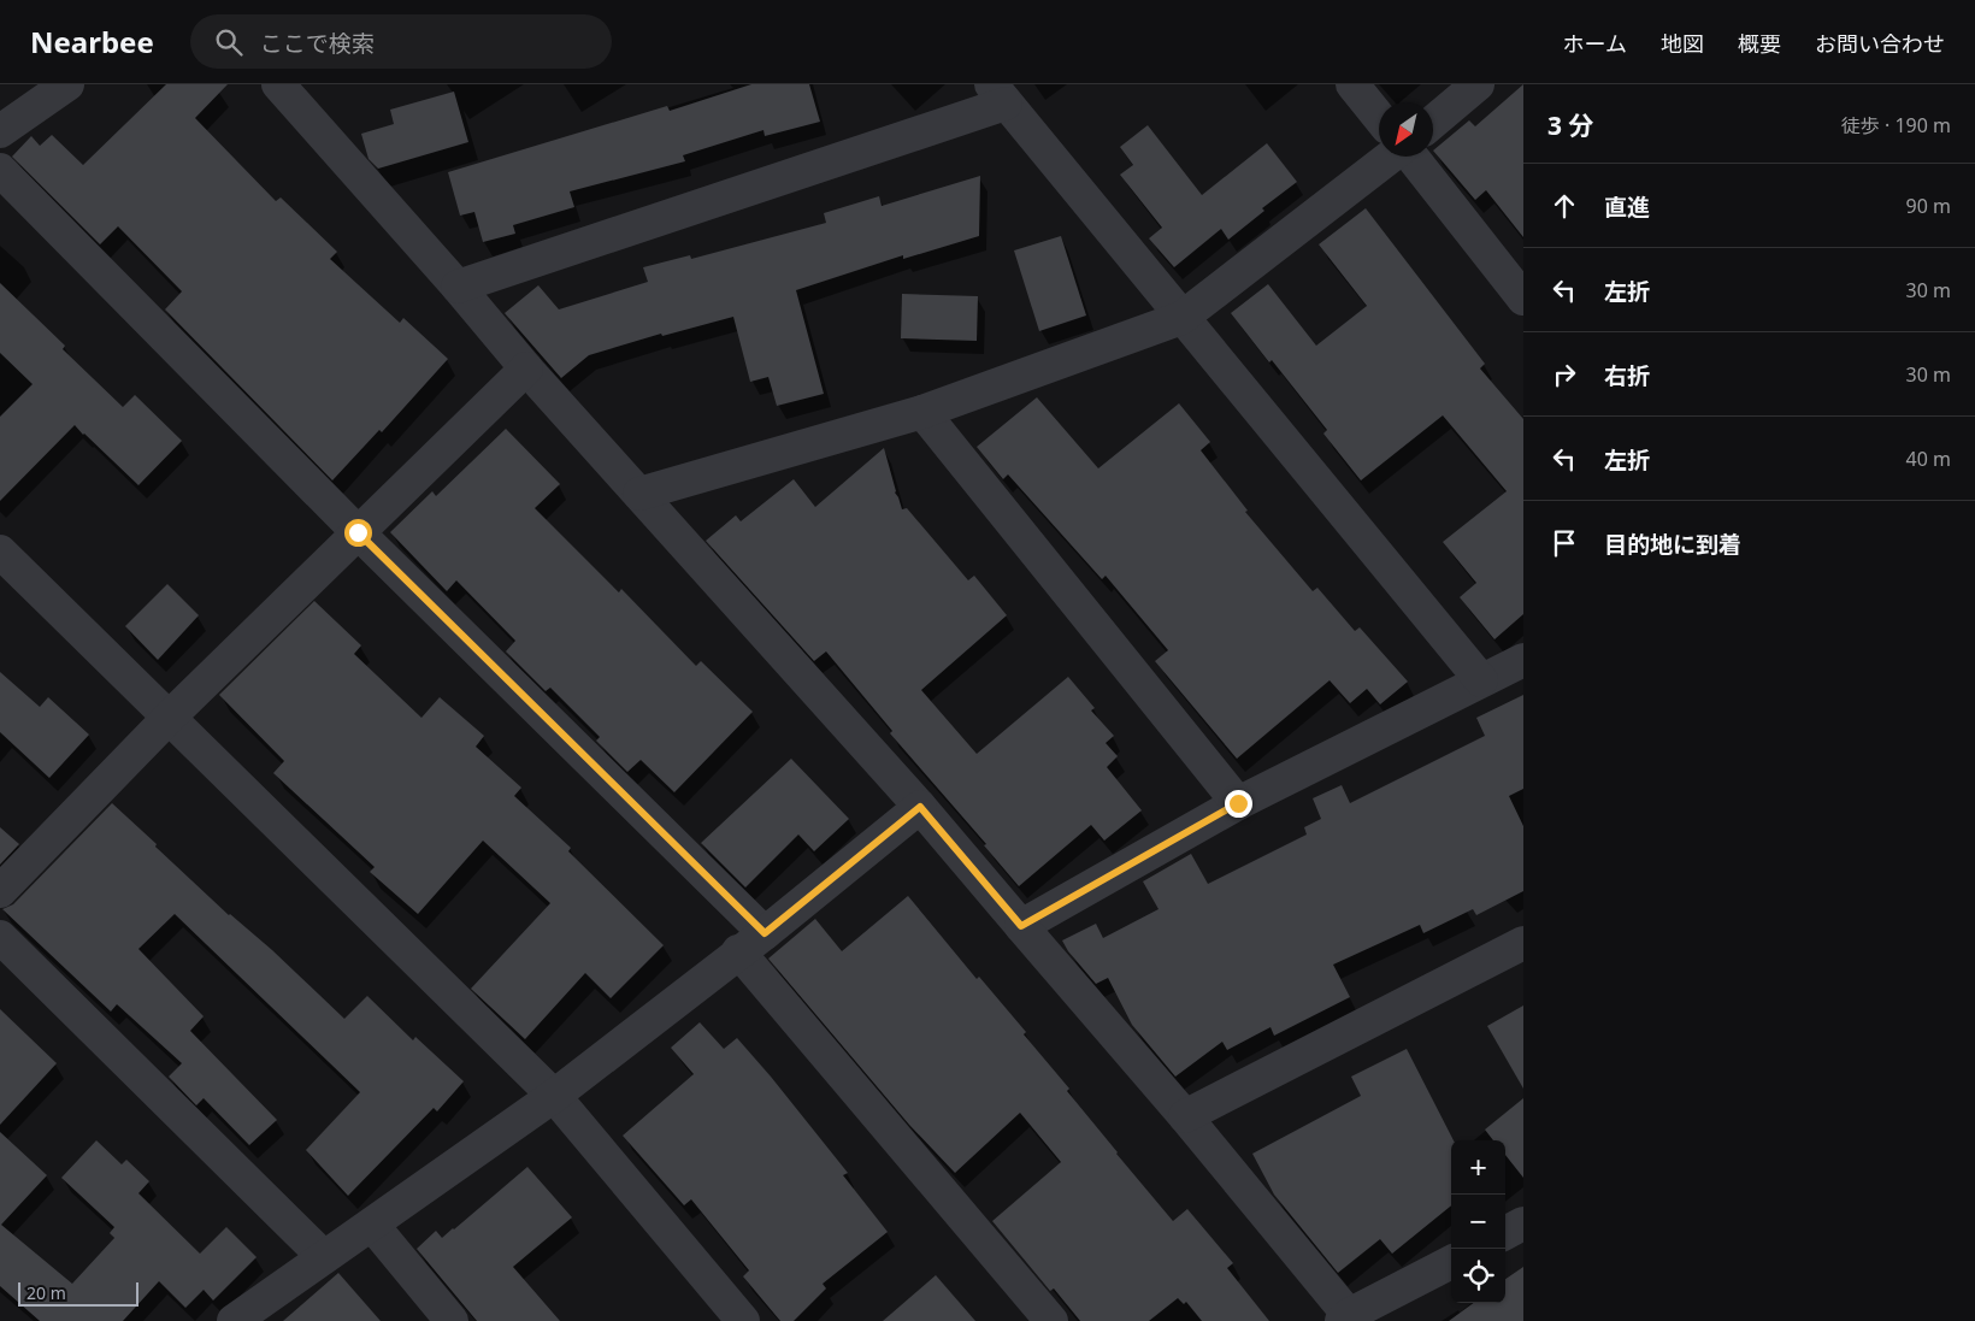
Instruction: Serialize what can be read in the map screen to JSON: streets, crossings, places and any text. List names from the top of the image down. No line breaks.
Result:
{"scale_bar":"20 m","north":"bottom left","page":{"header":"Nearbee","search":"ここで検索","nav":["ホーム","地図","概要","お問い合わせ"],"heading":["3 分","徒歩 · 190 m"],"list":[["直進","90 m"],["左折","30 m"],["右折","30 m"],["左折","40 m"],"目的地に到着"],"map_buttons":["+","−"],"scale":"20 m"}}
